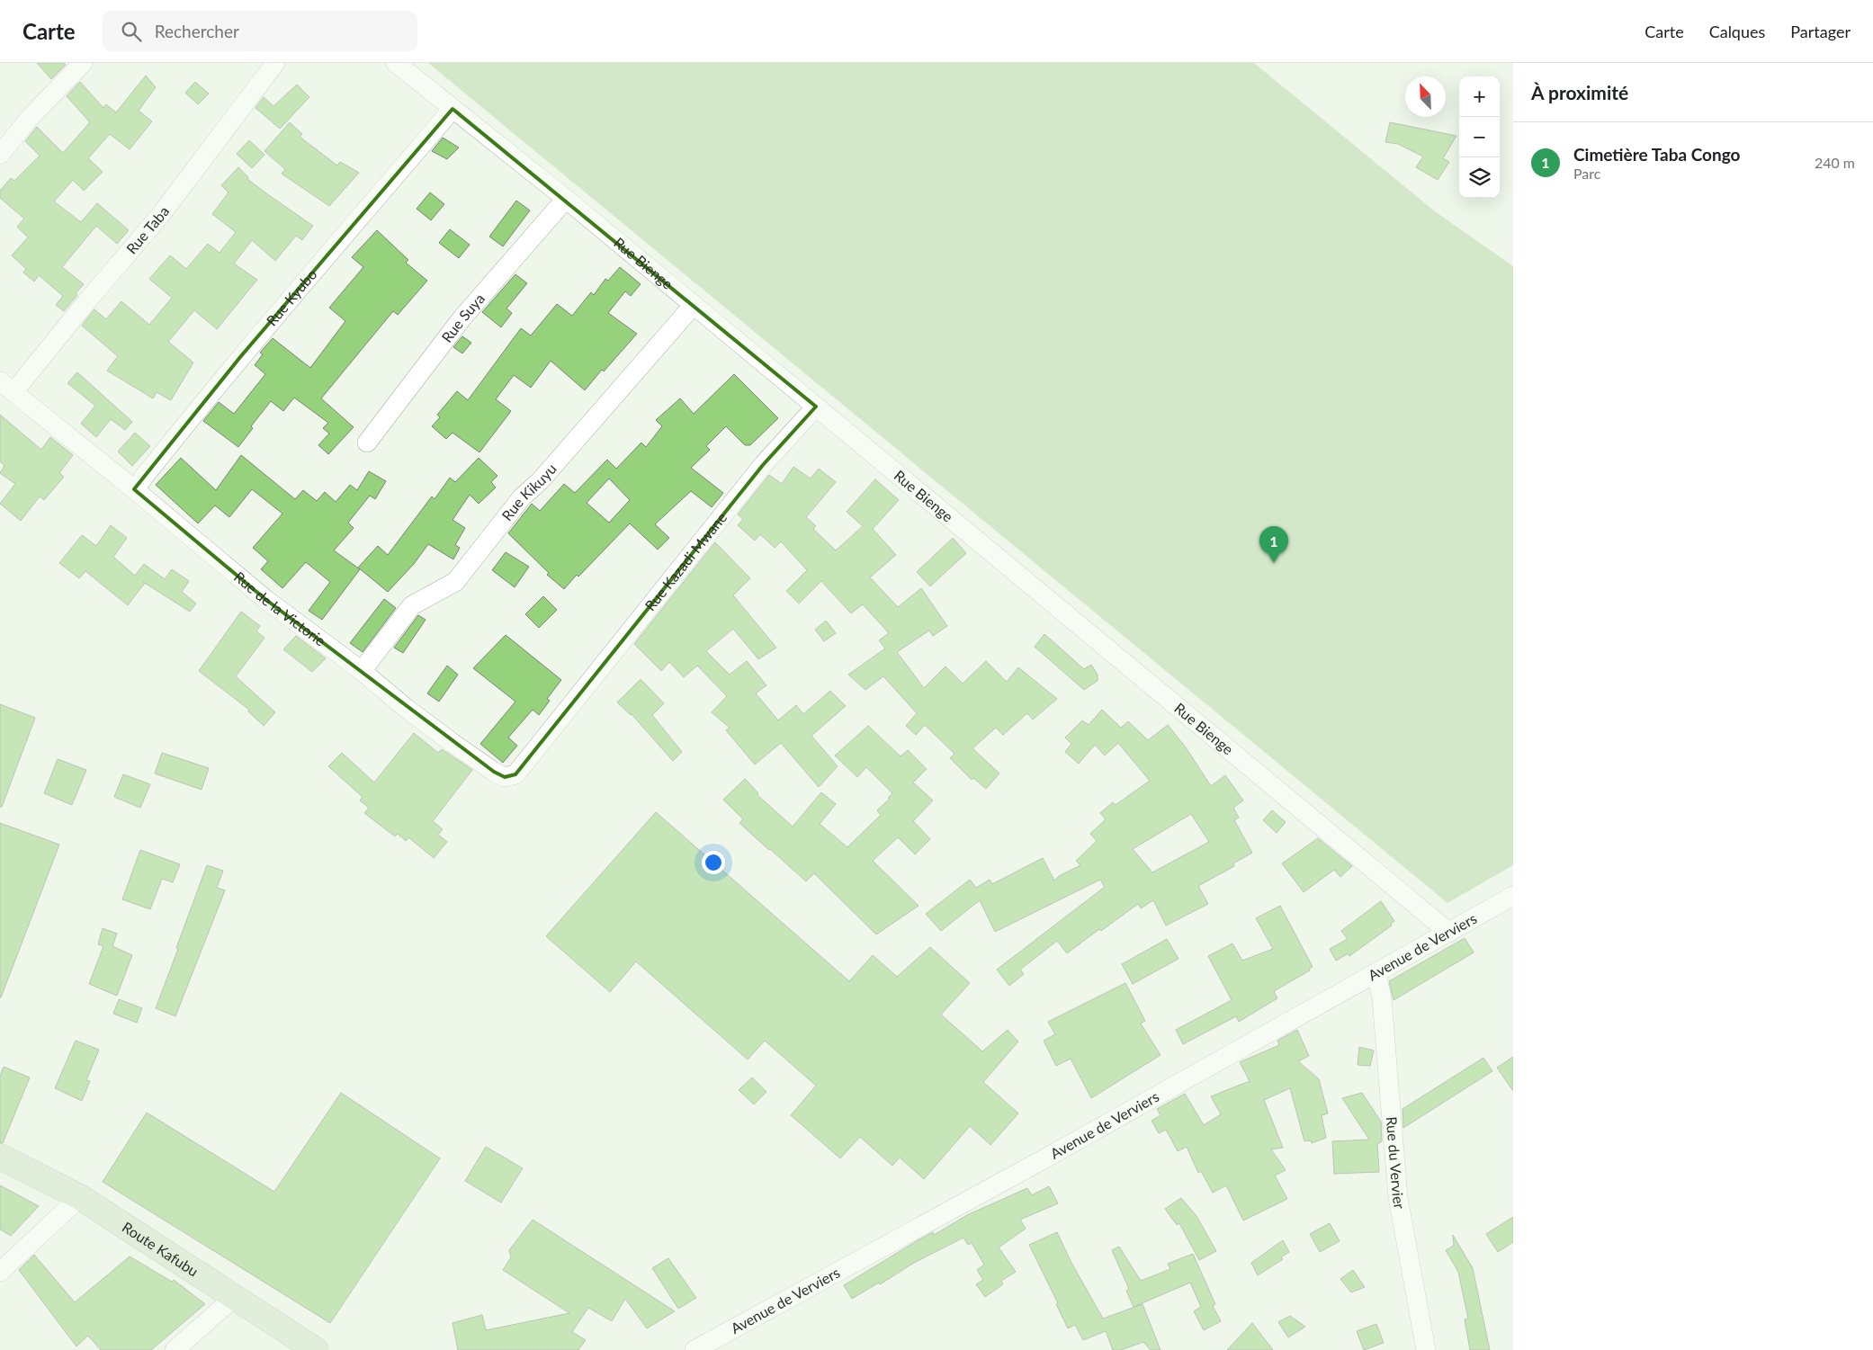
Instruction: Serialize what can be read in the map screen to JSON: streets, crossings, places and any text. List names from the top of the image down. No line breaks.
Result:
{"streets":{"main road":["Route Kafubu"],"street":["Rue Taba","Rue Bienge","Rue Kyubo","Rue Suya","Rue Kikuyu","Rue Kazadi Mwane","Rue de la Victorie","Avenue de Verviers","Rue du Vervier"]},"crossings":[["Rue Taba","Rue de la Victorie"],["Rue Bienge","Rue Kyubo"],["Rue Bienge","Rue Suya"],["Rue Bienge","Rue Kikuyu"],["Rue Bienge","Rue Kazadi Mwane"],["Rue Bienge","Avenue de Verviers"],["Rue Kyubo","Rue de la Victorie"],["Rue Kikuyu","Rue de la Victorie"],["Rue Kazadi Mwane","Rue de la Victorie"],["Avenue de Verviers","Rue du Vervier"]],"north":"top left","page":{"header":"Carte","search":"Rechercher","nav":["Carte","Calques","Partager"],"heading":"À proximité","map_buttons":["+","−"],"list":[{"mark":"1","name":"Cimetière Taba Congo","note":"Parc","value":"240 m"}],"pins":"1"}}
